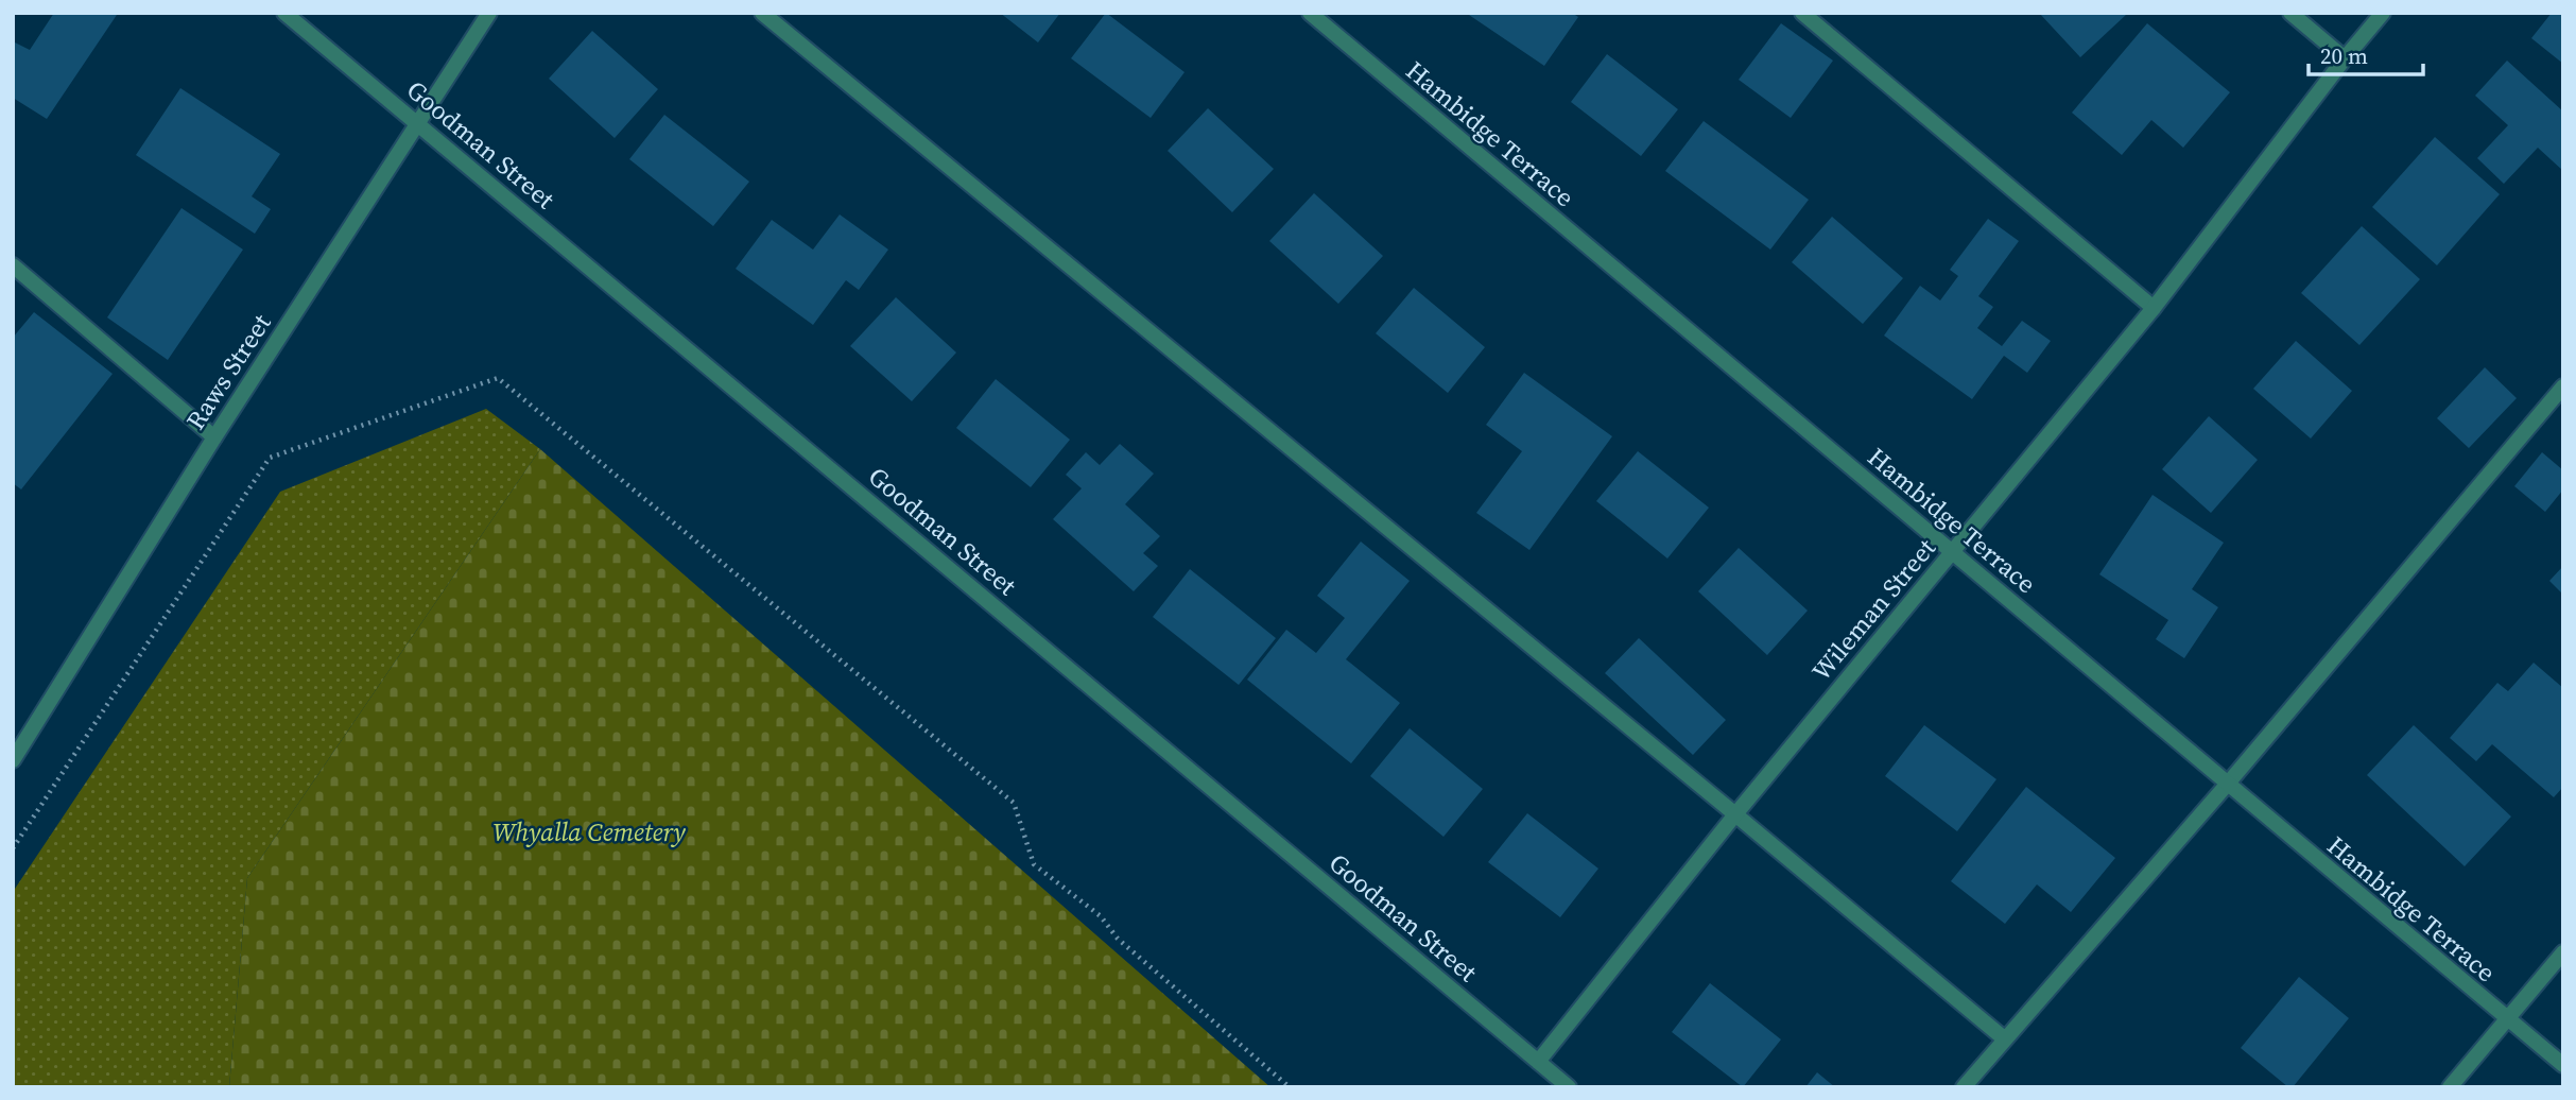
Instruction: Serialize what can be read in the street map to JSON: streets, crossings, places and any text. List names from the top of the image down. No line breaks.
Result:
{"streets":{"street":["Hambidge Terrace","Goodman Street","Raws Street","Wileman Street"]},"crossings":[["Hambidge Terrace","Wileman Street"],["Goodman Street","Raws Street"],["Goodman Street","Wileman Street"]],"parks":["Whyalla Cemetery"],"scale_bar":"20 m"}
